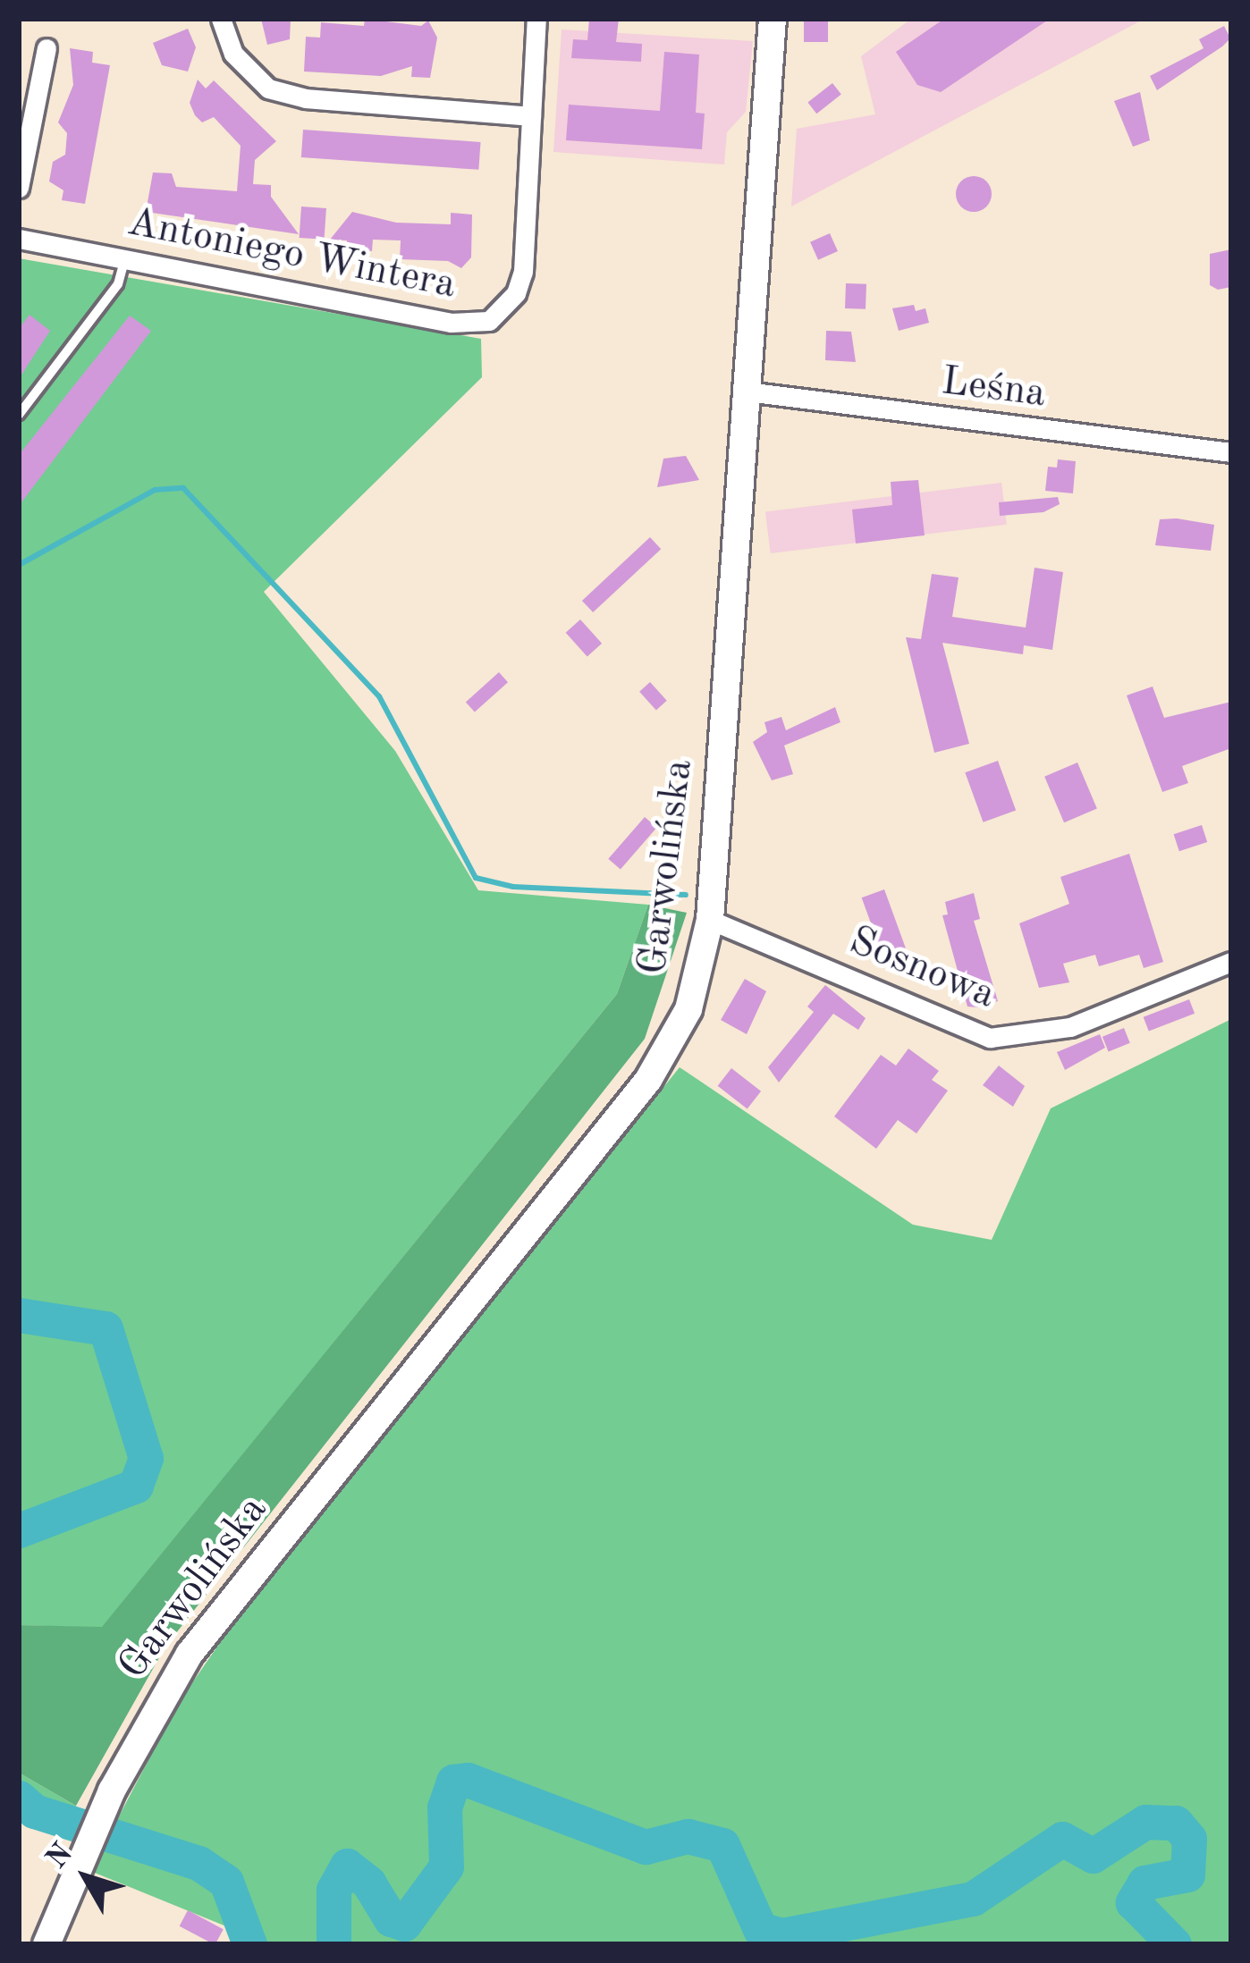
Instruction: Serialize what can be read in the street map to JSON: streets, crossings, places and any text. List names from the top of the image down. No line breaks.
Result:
{"streets":{"main road":["Garwolińska"],"street":["Antoniego Wintera","Leśna","Sosnowa"]},"crossings":[["Leśna","Garwolińska"],["Garwolińska","Sosnowa"]],"north":"top left"}
